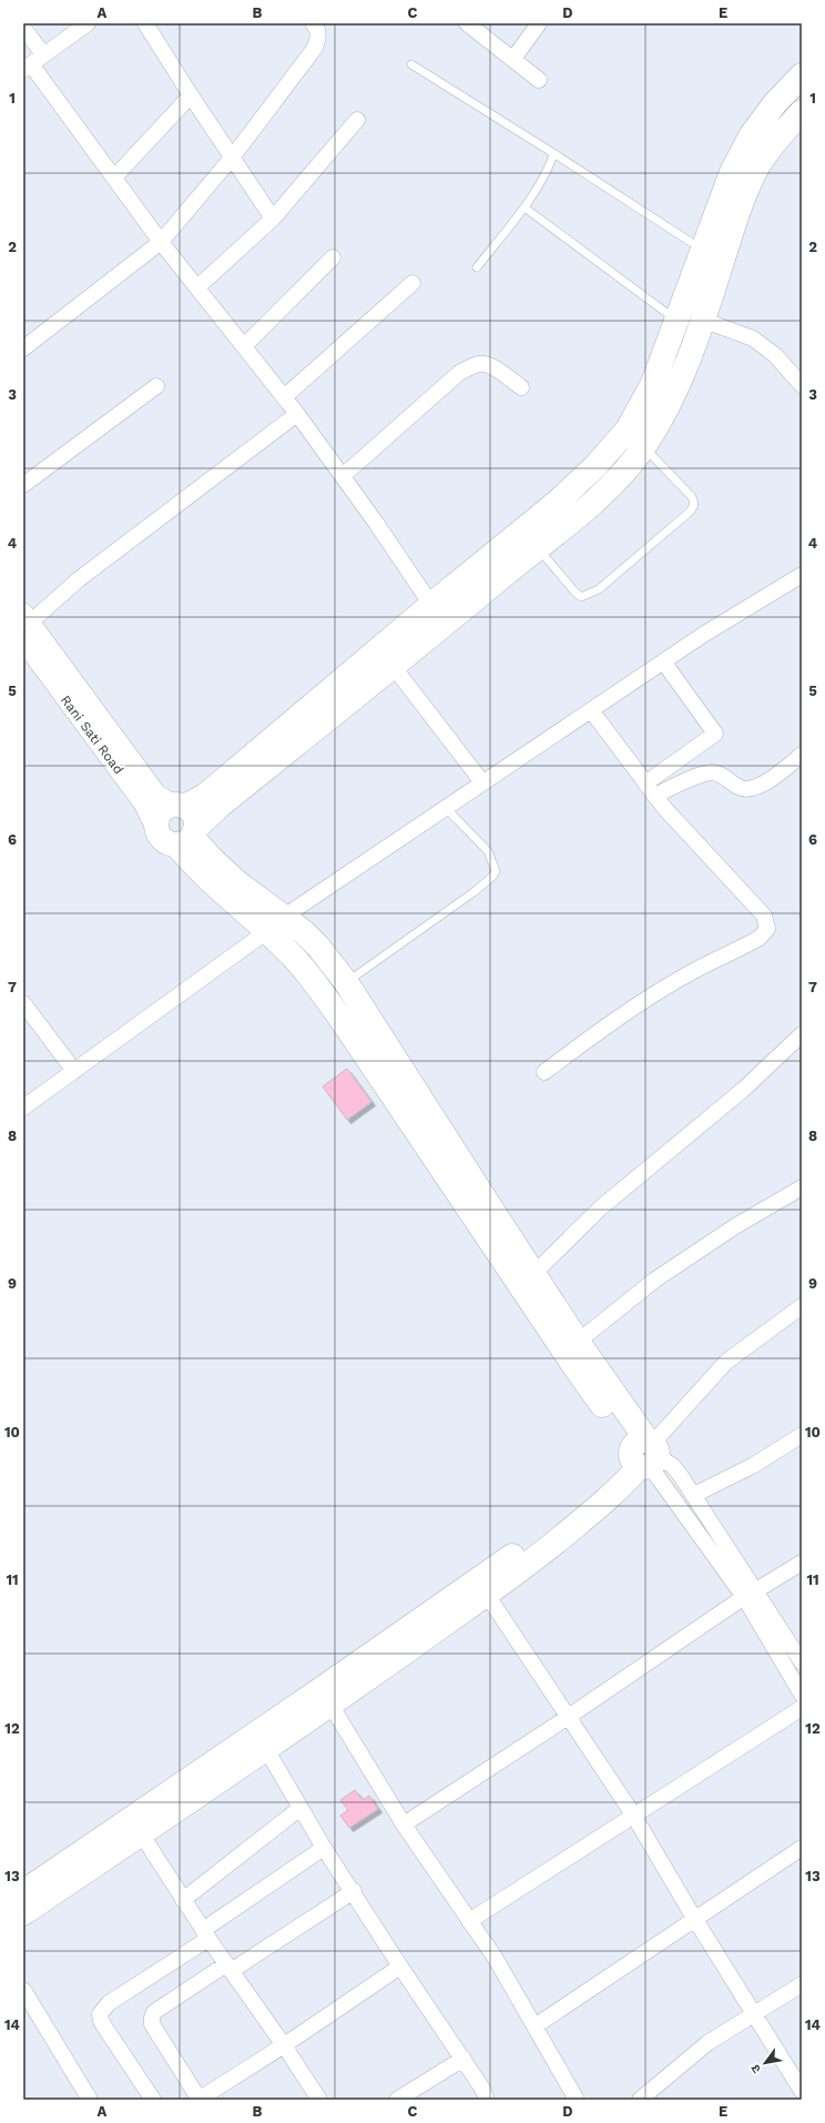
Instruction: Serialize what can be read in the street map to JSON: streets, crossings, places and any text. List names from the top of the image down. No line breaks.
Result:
{"streets":{"street":["Rani Sati Road"]},"north":"bottom left","grid":{"columns":["A","B","C","D","E"],"rows":["1","2","3","4","5","6","7","8","9","10","11","12","13","14"]}}
